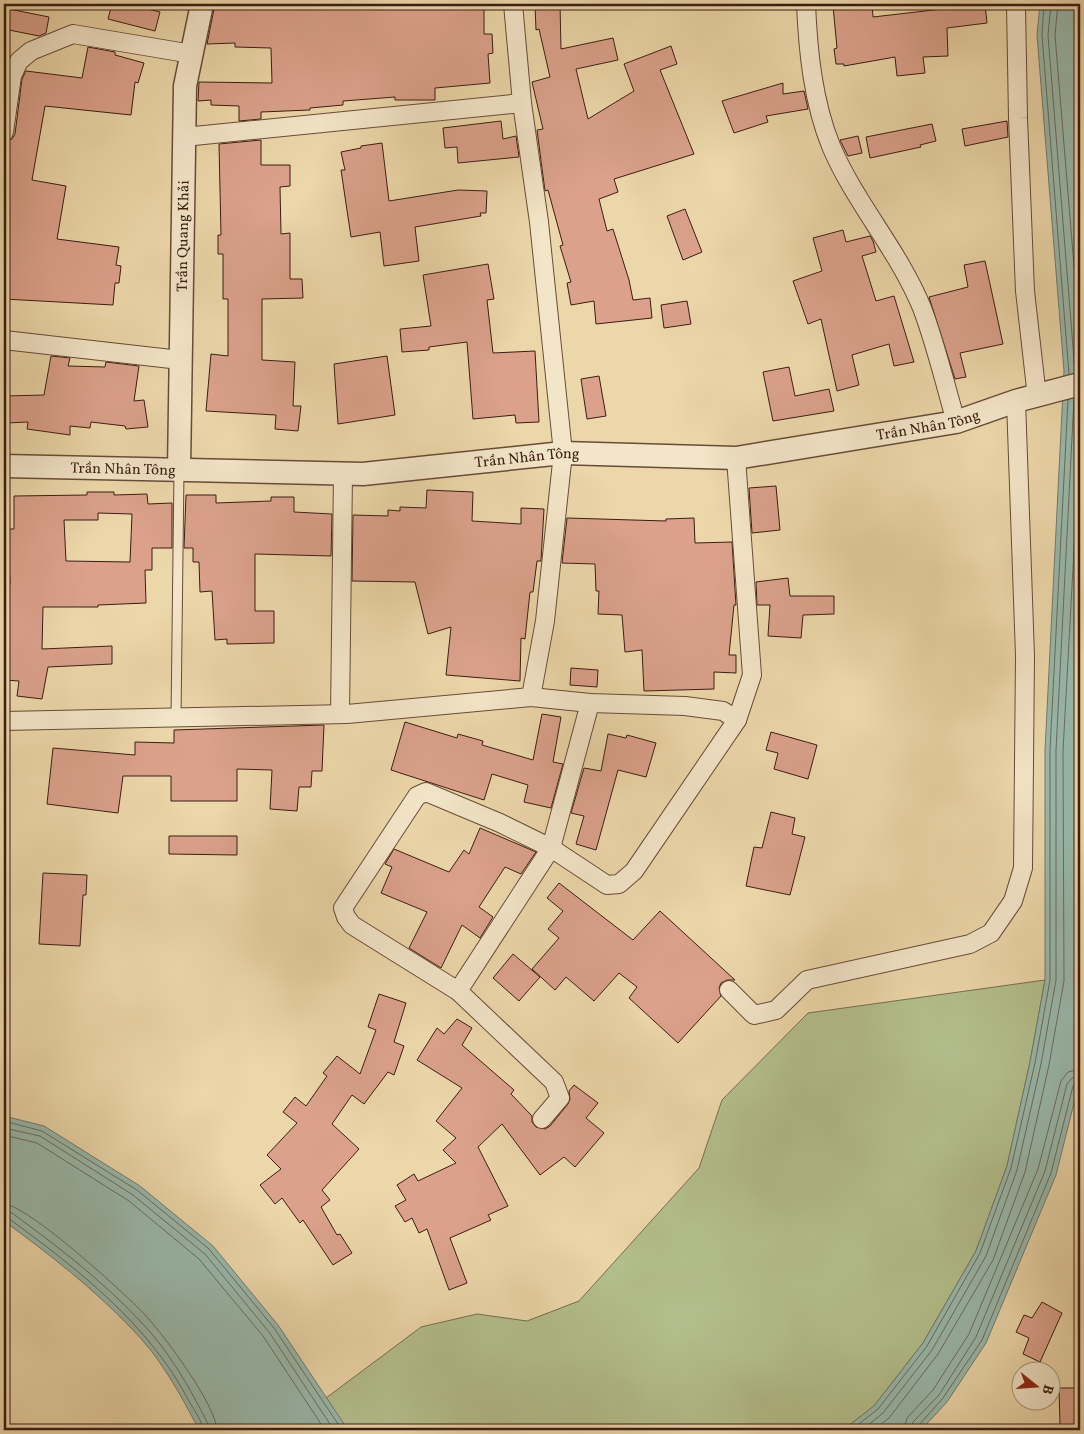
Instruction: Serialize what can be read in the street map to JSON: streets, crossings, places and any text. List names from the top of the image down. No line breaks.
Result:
{"streets":{"street":["Trần Quang Khải","Trần Nhân Tông"]},"crossings":[["Trần Quang Khải","Trần Nhân Tông"]],"north":"right"}
